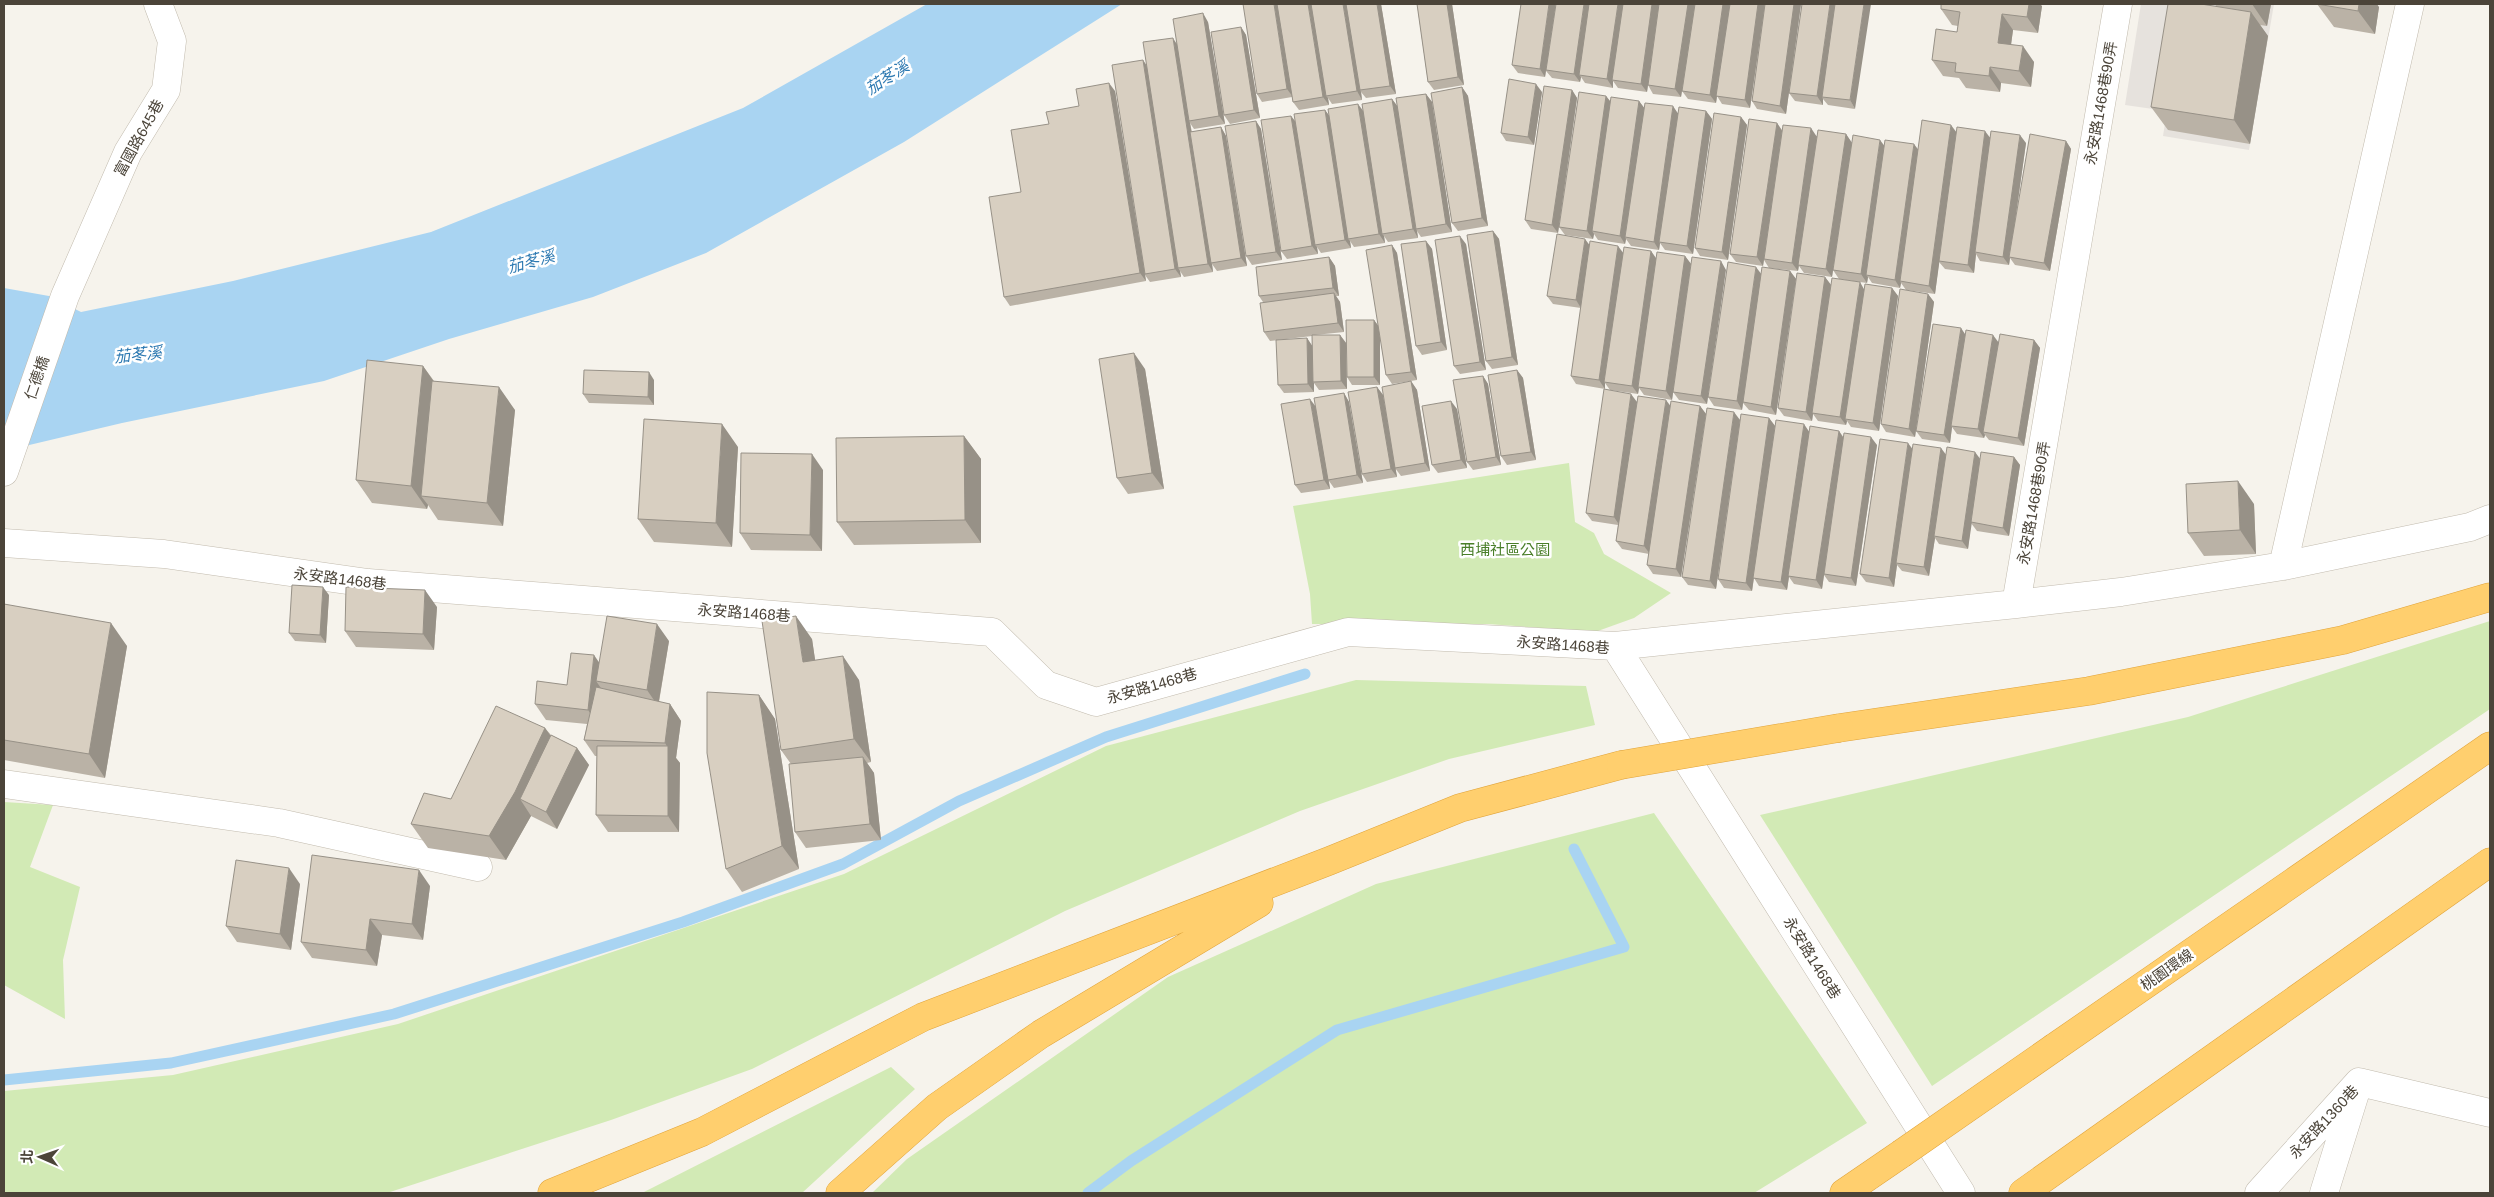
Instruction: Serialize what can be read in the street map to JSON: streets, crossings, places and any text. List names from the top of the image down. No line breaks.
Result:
{"streets":{"highway":["桃園環線"],"street":["永安路1468巷90弄","富國路645巷","仁德橋","永安路1468巷","永安路1360巷"]},"crossings":[["富國路645巷","仁德橋"]],"water":["茄苳溪"],"parks":["西埔社區公園"],"north":"left"}
